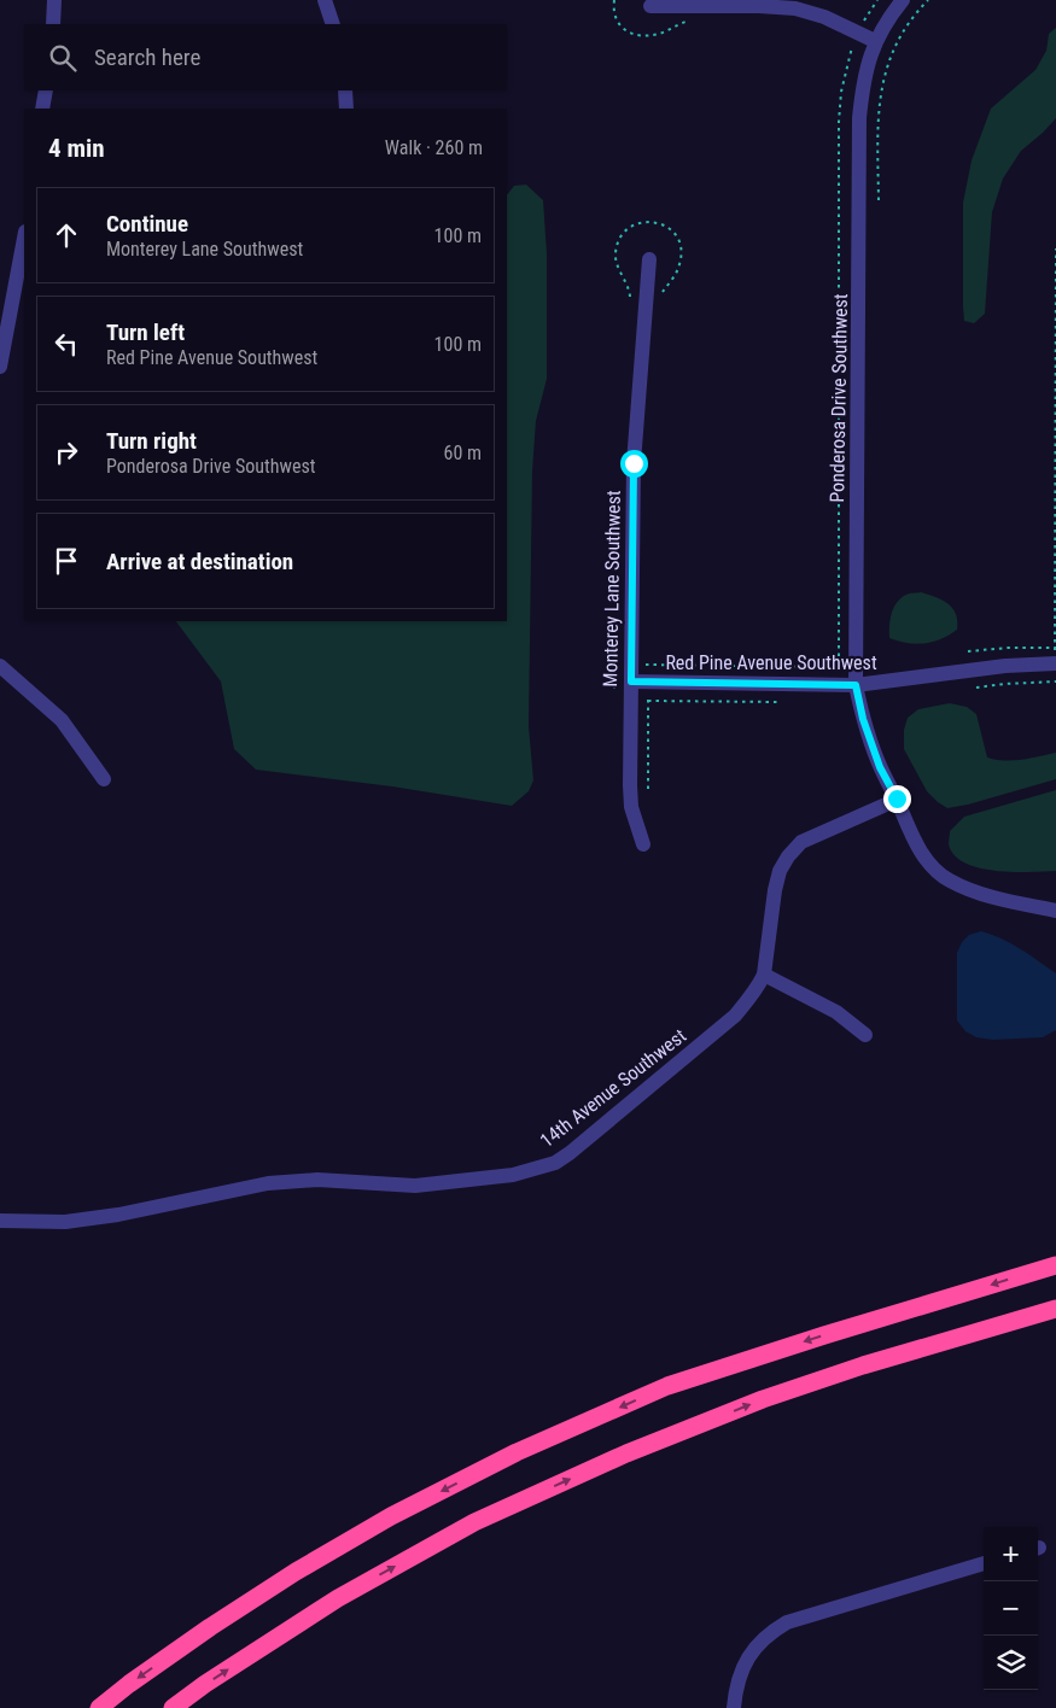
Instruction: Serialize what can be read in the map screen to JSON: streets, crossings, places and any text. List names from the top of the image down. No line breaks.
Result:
{"streets":{"street":["Ponderosa Drive Southwest","Monterey Lane Southwest","Red Pine Avenue Southwest","14th Avenue Southwest"]},"crossings":[["Ponderosa Drive Southwest","Red Pine Avenue Southwest"],["Ponderosa Drive Southwest","14th Avenue Southwest"],["Monterey Lane Southwest","Red Pine Avenue Southwest"]],"page":{"search":"Search here","heading":["4 min","Walk · 260 m"],"list":[["Continue","Monterey Lane Southwest","100 m"],["Turn left","Red Pine Avenue Southwest","100 m"],["Turn right","Ponderosa Drive Southwest","60 m"],"Arrive at destination"],"map_buttons":["+","−"]}}
